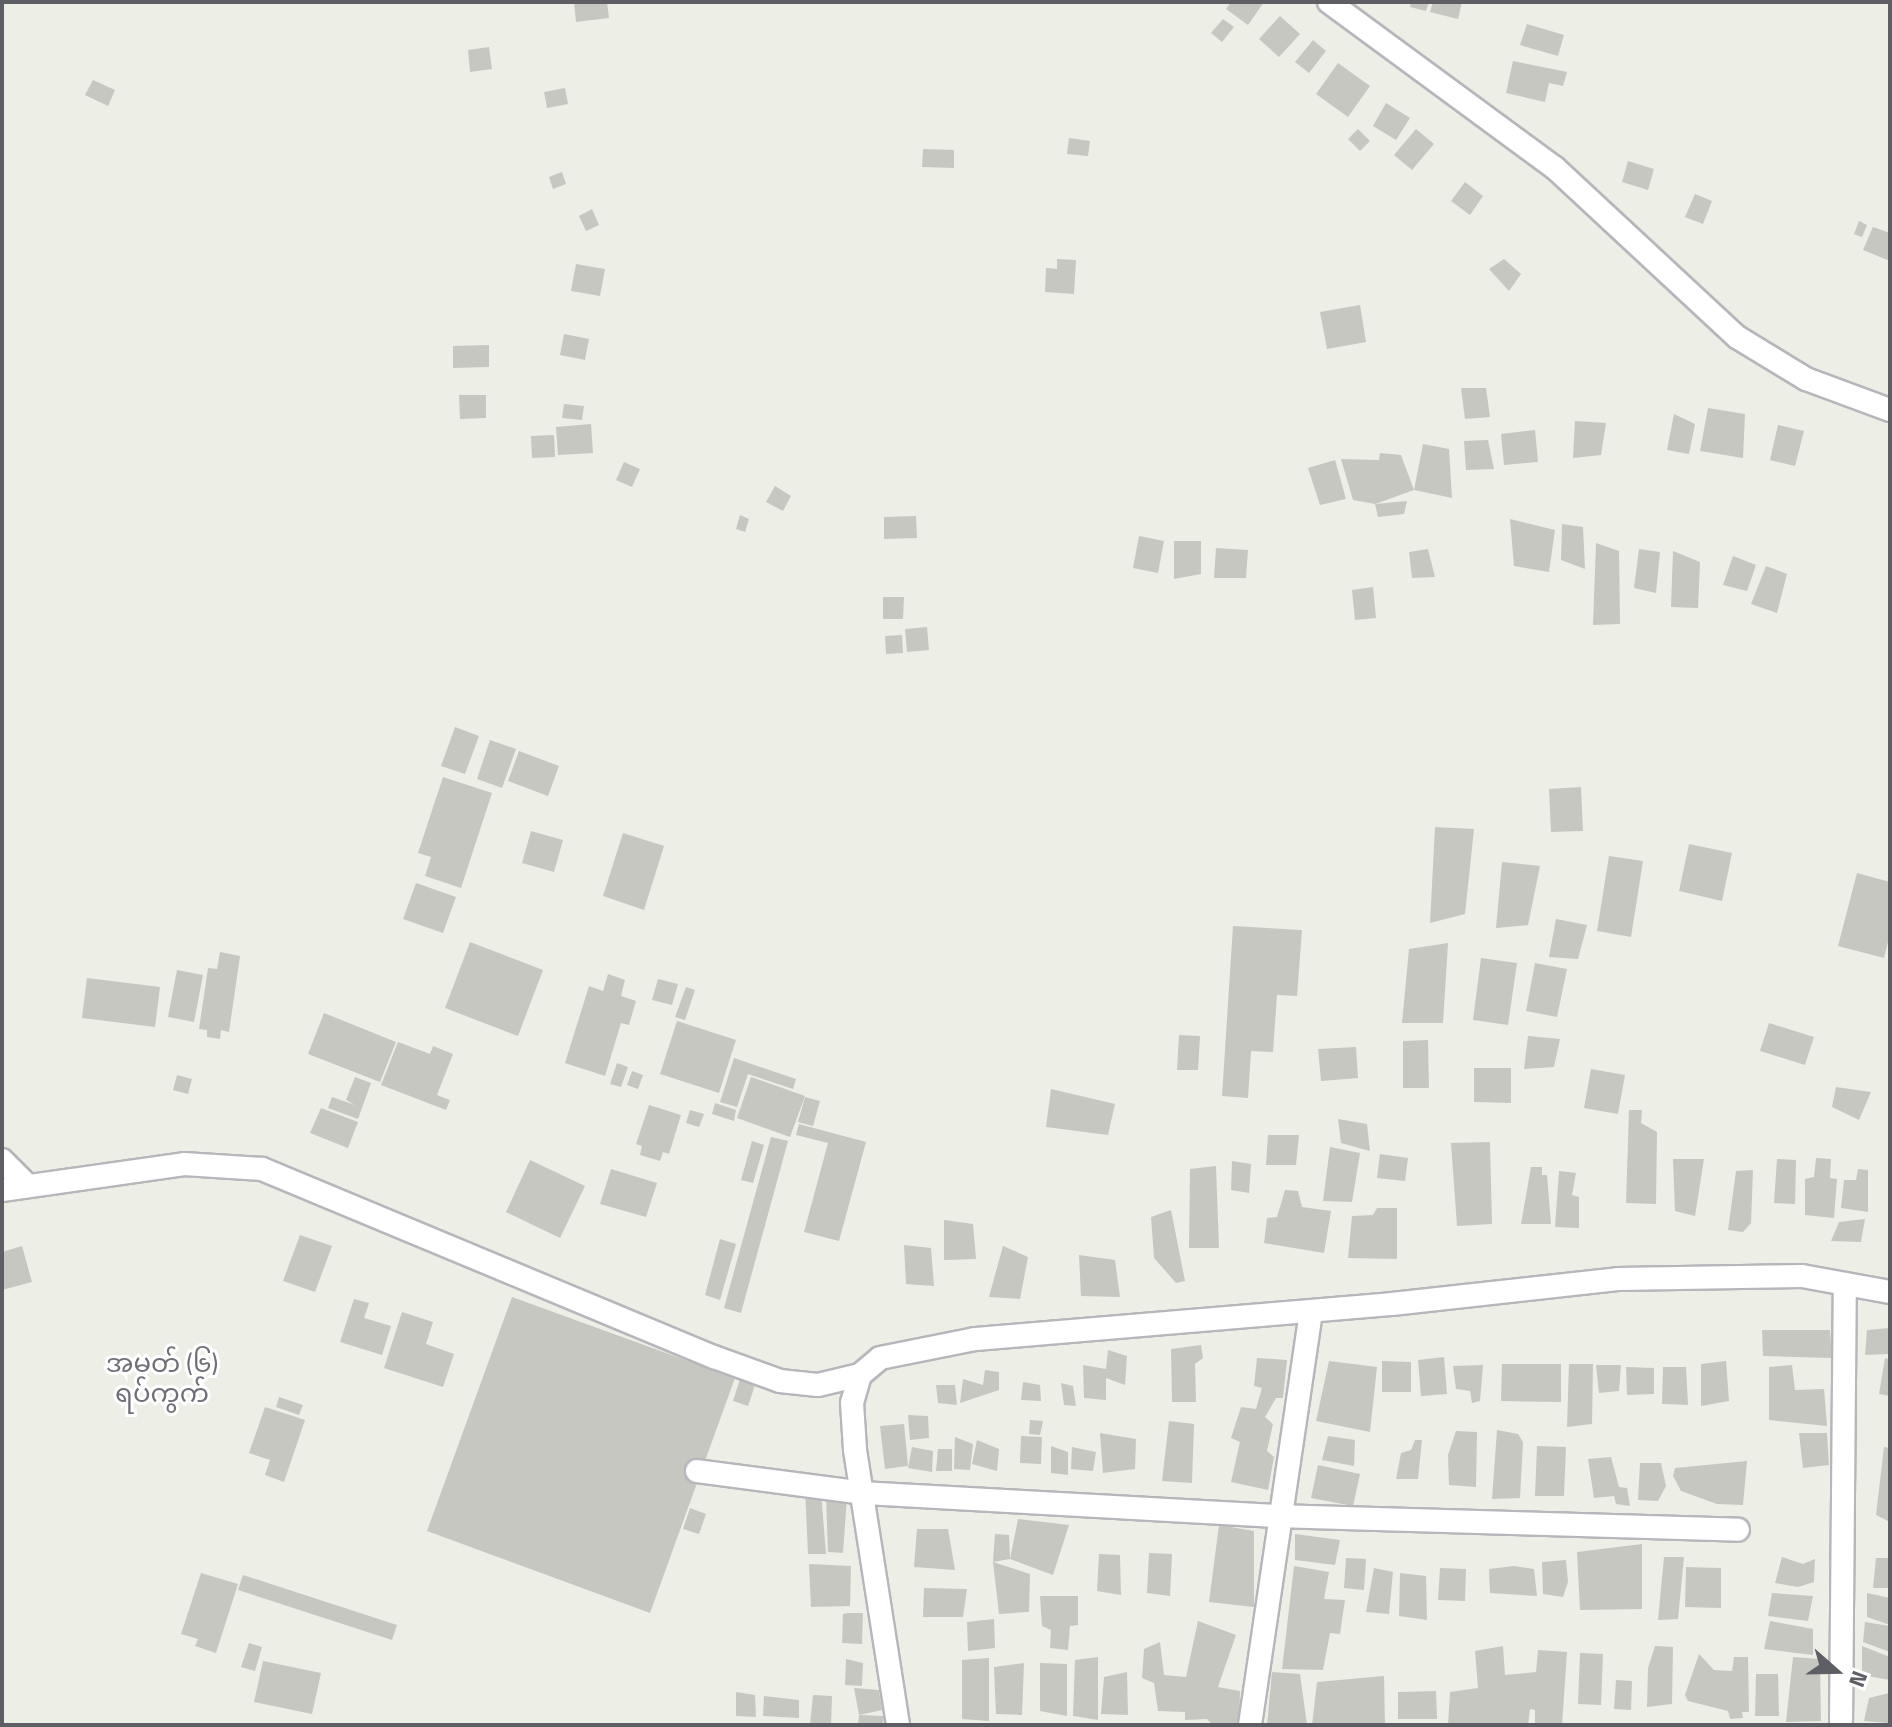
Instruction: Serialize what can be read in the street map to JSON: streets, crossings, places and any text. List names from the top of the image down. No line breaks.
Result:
{"districts":["အမှတ် (၆) ရပ်ကွက်"],"north":"right"}
